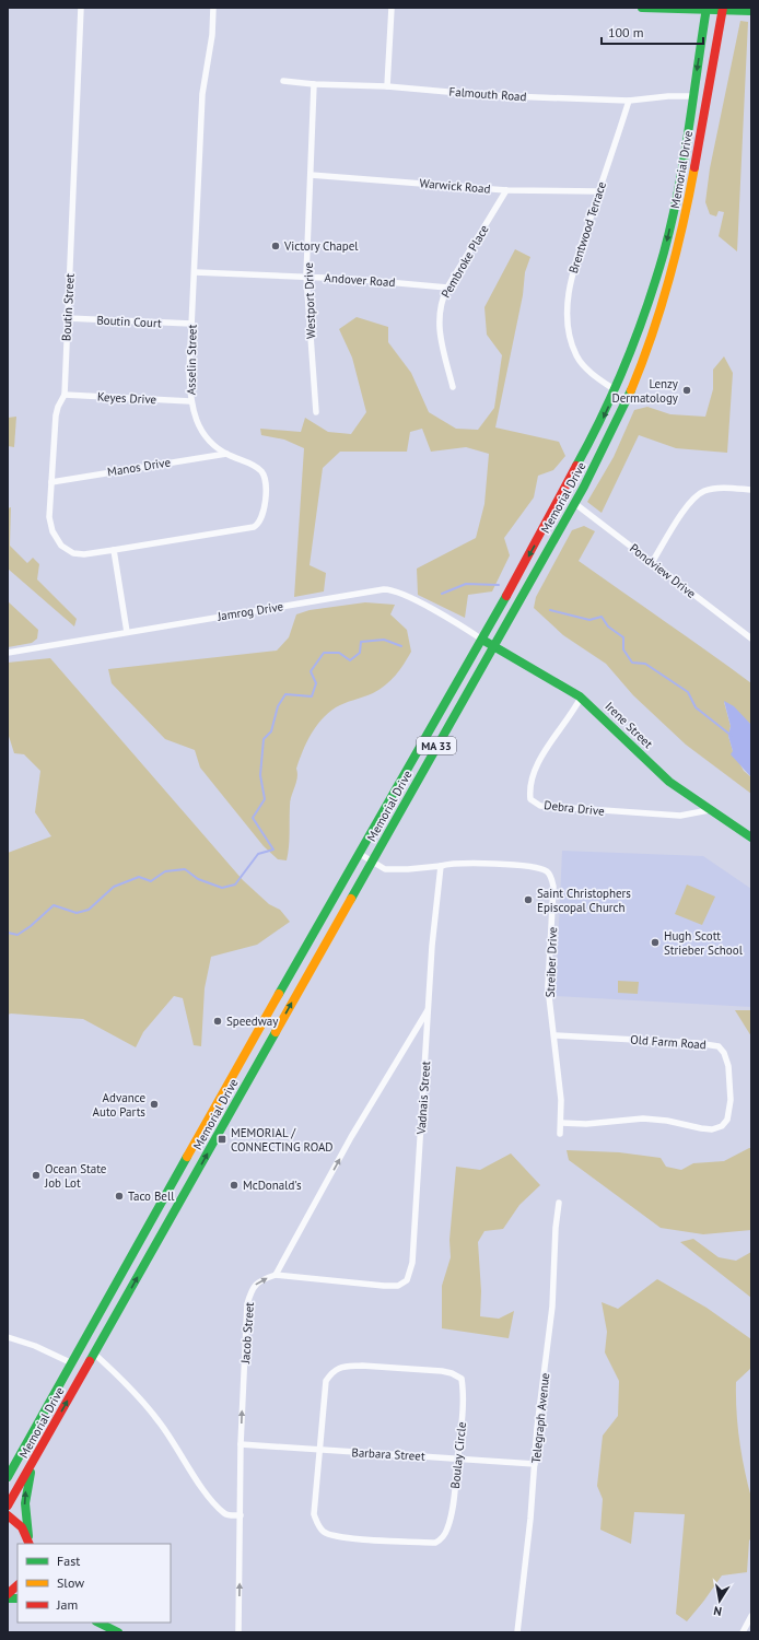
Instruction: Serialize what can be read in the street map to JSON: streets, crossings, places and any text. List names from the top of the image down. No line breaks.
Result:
{"streets":{"main road":["Memorial Drive","Irene Street","MA 33"],"street":["Falmouth Road","Warwick Road","Brentwood Terrace","Pembroke Place","Andover Road","Westport Drive","Boutin Street","Boutin Court","Asselin Street","Keyes Drive","Manos Drive","Pondview Drive","Jamrog Drive","Debra Drive","Streiber Drive","Old Farm Road","Vadnais Street","Jacob Street","Telegraph Avenue","Barbara Street","Boulay Circle"]},"crossings":[["Falmouth Road","Memorial Drive"],["Falmouth Road","Brentwood Terrace"],["Falmouth Road","Westport Drive"],["Memorial Drive","Brentwood Terrace"],["Memorial Drive","Pondview Drive"],["Memorial Drive","Jamrog Drive"],["Memorial Drive","Irene Street"],["Warwick Road","Brentwood Terrace"],["Warwick Road","Pembroke Place"],["Warwick Road","Westport Drive"],["Pembroke Place","Andover Road"],["Andover Road","Westport Drive"],["Andover Road","Asselin Street"],["Boutin Street","Boutin Court"],["Boutin Street","Asselin Street"],["Boutin Street","Keyes Drive"],["Boutin Street","Manos Drive"],["Boutin Court","Asselin Street"],["Asselin Street","Keyes Drive"],["Asselin Street","Manos Drive"],["Jamrog Drive","Irene Street"],["Irene Street","Debra Drive"],["Streiber Drive","Old Farm Road"],["Streiber Drive","Vadnais Street"],["Vadnais Street","Jacob Street"],["Jacob Street","Barbara Street"],["Telegraph Avenue","Barbara Street"],["Barbara Street","Boulay Circle"]],"one_way":["Jacob Street"],"places":{"other":["Victory Chapel","Lenzy Dermatology","Saint Christophers Episcopal Church","Hugh Scott Strieber School","Speedway","Advance Auto Parts","Ocean State Job Lot","McDonald's","Taco Bell"],"transit":["MEMORIAL / CONNECTING ROAD"]},"legend":["Fast","Slow","Jam"],"scale_bar":"100 m","north":"bottom"}
